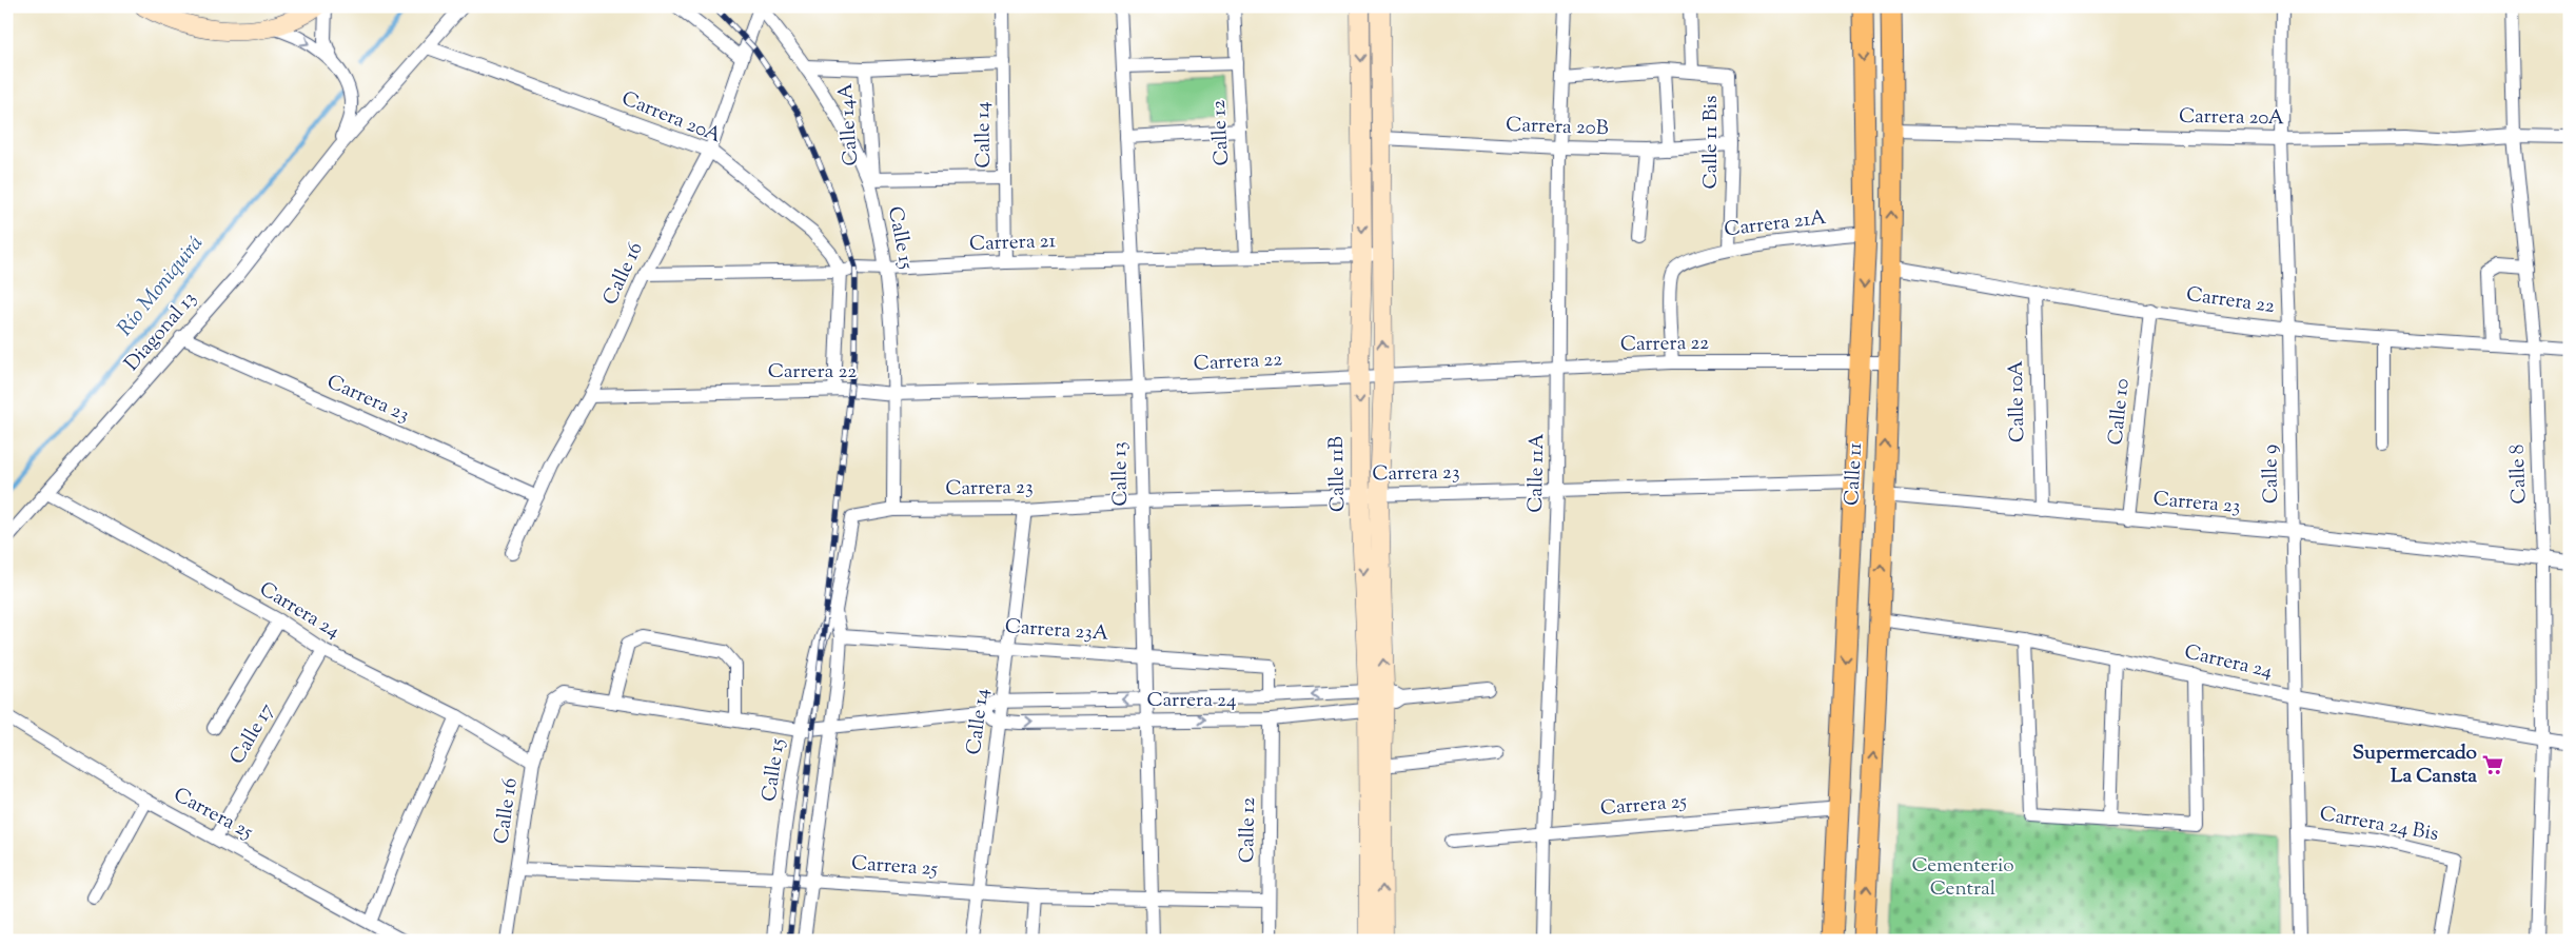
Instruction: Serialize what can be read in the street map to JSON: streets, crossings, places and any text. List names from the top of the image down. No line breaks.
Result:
{"streets":{"main road":["Calle 11"],"street":["Carrera 20A","Calle 14A","Carrera 20B","Calle 12","Calle 14","Calle 11 Bis","Carrera 21A","Calle 15","Carrera 21","Calle 16","Carrera 22","Diagonal 13","Carrera 23","Calle 10A","Calle 10","Calle 11A","Calle 13","Calle 11B","Calle 9","Calle 8","Carrera 24","Carrera 23A","Calle 17","Carrera 25","Carrera 24 Bis"]},"crossings":[["Carrera 20A","Carrera 21"],["Carrera 20A","Calle 16"],["Carrera 20A","Diagonal 13"],["Carrera 20A","Calle 11"],["Carrera 20A","Calle 9"],["Carrera 20A","Calle 8"],["Calle 14A","Calle 15"],["Carrera 20B","Calle 11 Bis"],["Carrera 20B","Calle 11A"],["Carrera 20B","Calle 11B"],["Calle 12","Carrera 21"],["Calle 12","Carrera 24"],["Calle 12","Carrera 25"],["Calle 14","Carrera 21"],["Calle 14","Carrera 23"],["Calle 14","Carrera 24"],["Calle 14","Carrera 23A"],["Calle 14","Carrera 25"],["Calle 11 Bis","Carrera 21A"],["Carrera 21A","Carrera 22"],["Carrera 21A","Calle 11"],["Calle 15","Carrera 21"],["Calle 15","Calle 16"],["Calle 15","Carrera 22"],["Calle 15","Carrera 23"],["Calle 15","Carrera 24"],["Calle 15","Carrera 23A"],["Calle 15","Carrera 25"],["Carrera 21","Calle 16"],["Carrera 21","Calle 13"],["Carrera 21","Calle 11B"],["Calle 16","Carrera 22"],["Calle 16","Carrera 23"],["Calle 16","Carrera 24"],["Calle 16","Carrera 25"],["Carrera 22","Calle 10A"],["Carrera 22","Calle 10"],["Carrera 22","Calle 11A"],["Carrera 22","Calle 13"],["Carrera 22","Calle 11B"],["Carrera 22","Calle 11"],["Carrera 22","Calle 9"],["Carrera 22","Calle 8"],["Diagonal 13","Carrera 23"],["Diagonal 13","Carrera 24"],["Carrera 23","Calle 10A"],["Carrera 23","Calle 10"],["Carrera 23","Calle 11A"],["Carrera 23","Calle 13"],["Carrera 23","Calle 11B"],["Carrera 23","Calle 11"],["Carrera 23","Calle 9"],["Carrera 23","Calle 8"],["Calle 11A","Carrera 25"],["Calle 13","Carrera 24"],["Calle 13","Carrera 23A"],["Calle 13","Carrera 25"],["Calle 11B","Carrera 24"],["Calle 11","Carrera 24"],["Calle 11","Carrera 25"],["Calle 9","Carrera 24"],["Calle 9","Carrera 24 Bis"],["Calle 8","Carrera 24"],["Carrera 24","Carrera 23A"],["Carrera 24","Calle 17"],["Calle 17","Carrera 25"]],"water":["Río Moniquirá"],"parks":["Cementerio Central"],"places":{"supermarket":["Supermercado La Cansta"]}}
